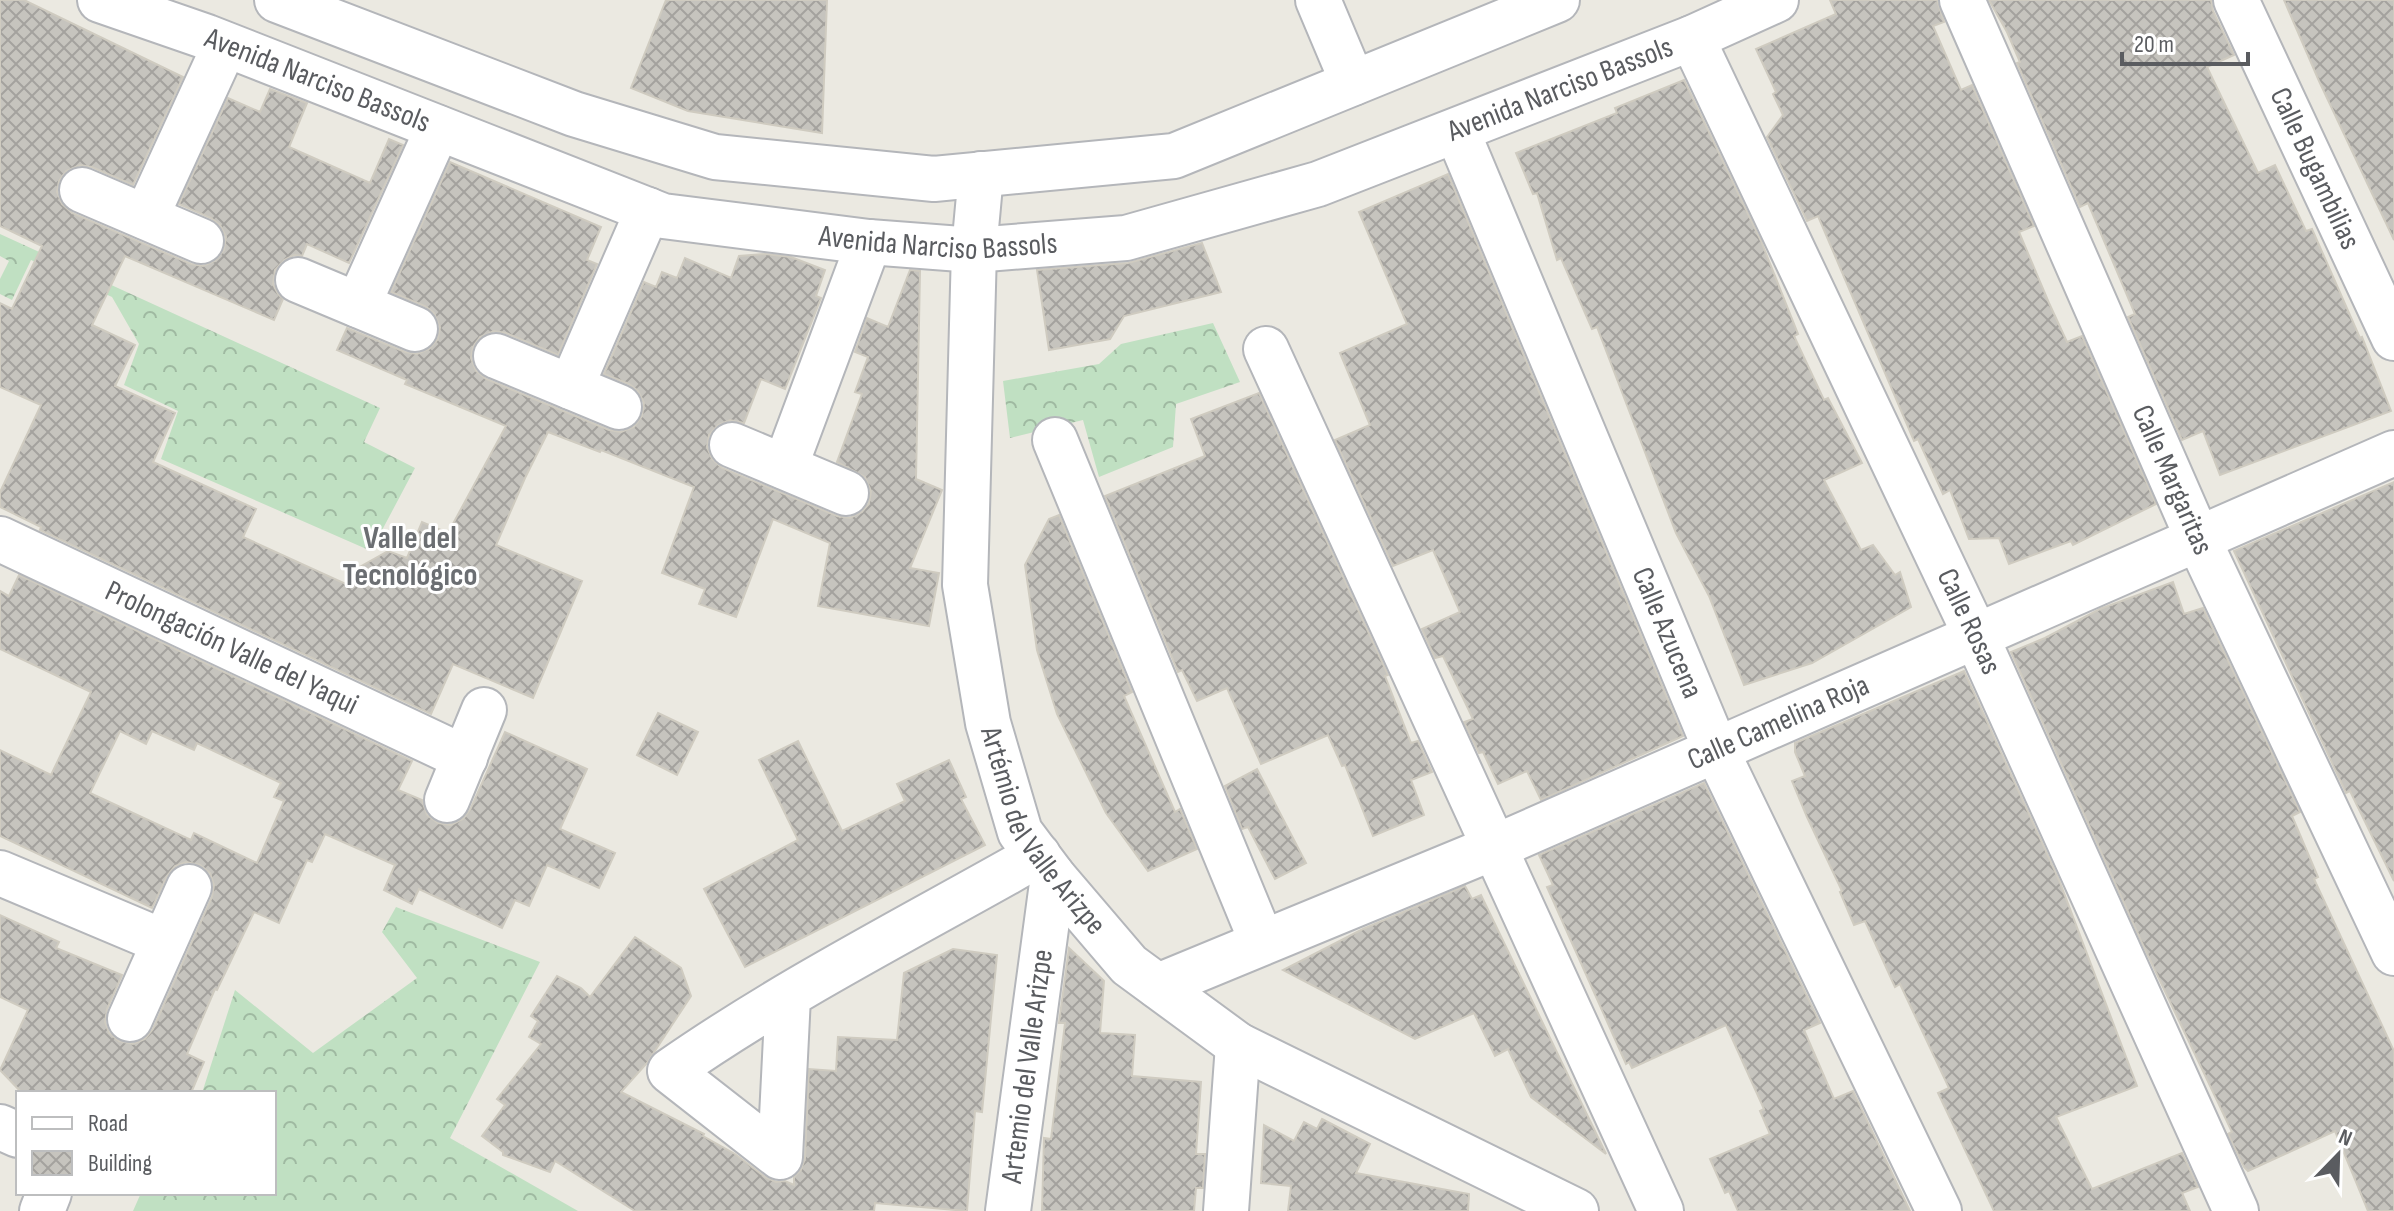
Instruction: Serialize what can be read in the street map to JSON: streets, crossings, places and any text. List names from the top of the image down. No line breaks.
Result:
{"streets":{"street":["Avenida Narciso Bassols","Calle Bugambilias","Calle Margaritas","Calle Rosas","Calle Azucena","Prolongación Valle del Yaqui","Calle Camelina Roja","Artémio del Valle Arizpe","Artemio del Valle Arizpe"]},"crossings":[["Avenida Narciso Bassols","Calle Rosas"],["Avenida Narciso Bassols","Calle Azucena"],["Avenida Narciso Bassols","Artémio del Valle Arizpe"],["Calle Margaritas","Calle Camelina Roja"],["Calle Rosas","Calle Camelina Roja"],["Calle Azucena","Calle Camelina Roja"],["Calle Camelina Roja","Artémio del Valle Arizpe"],["Artémio del Valle Arizpe","Artemio del Valle Arizpe"]],"districts":["Valle del Tecnológico"],"legend":["Road","Building"],"scale_bar":"20 m","north":"top right"}
